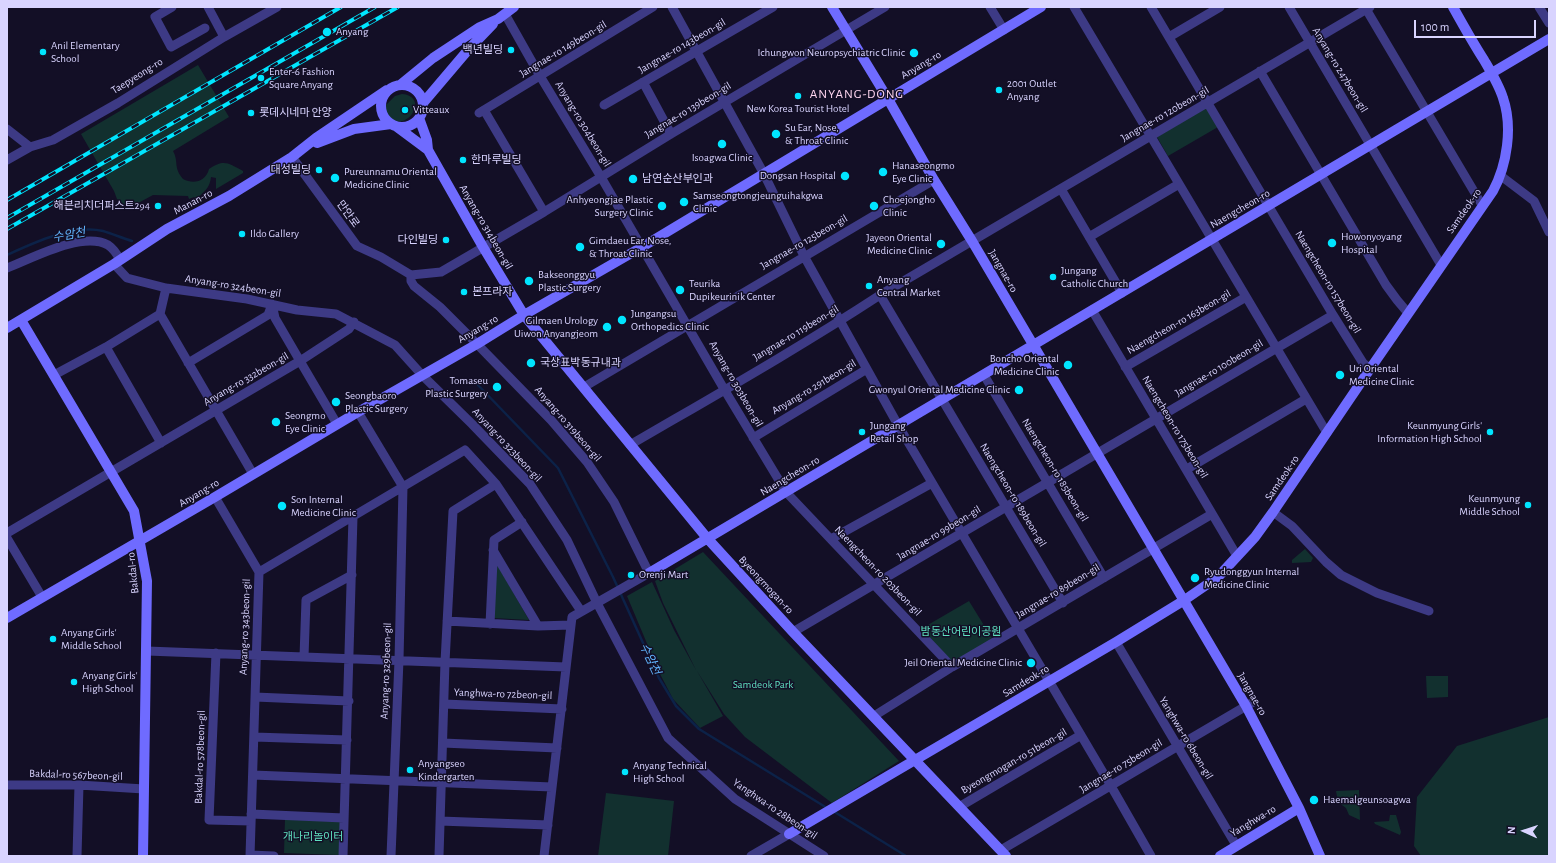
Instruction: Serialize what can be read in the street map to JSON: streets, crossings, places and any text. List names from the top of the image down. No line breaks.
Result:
{"streets":{"street":["Jangnae-ro 143beon-gil","Jangnae-ro 149beon-gil","Anyang-ro","Anyang-ro 247beon-gil","Taepyeong-ro","Jangnae-ro 139beon-gil","Jangnae-ro 120beon-gil","Anyang-ro 304beon-gil","Manan-ro","Naengcheon-ro","Samdeok-ro","만안로","Anyang-ro 314beon-gil","Jangnae-ro 125beon-gil","Jangnae-ro","Naengcheon-ro 157beon-gil","Anyang-ro 324beon-gil","Naengcheon-ro 163beon-gil","Jangnae-ro 119beon-gil","Jangnae-ro 100beon-gil","Anyang-ro 332beon-gil","Anyang-ro 303beon-gil","Anyang-ro 291beon-gil","Anyang-ro 319beon-gil","Naengcheon-ro 175beon-gil","Anyang-ro 323beon-gil","Naengcheon-ro 185beon-gil","Naengcheon-ro 189beon-gil","Jangnae-ro 99beon-gil","Naengcheon-ro 203beon-gil","Bakdal-ro","Byeongmogan-ro","Jangnae-ro 89beon-gil","Anyang-ro 343beon-gil","Anyang-ro 329beon-gil","Yanghwa-ro 72beon-gil","Yanghwa-ro 6beon-gil","Bakdal-ro 578beon-gil","Byeongmogan-ro 51beon-gil","Jangnae-ro 75beon-gil","Bakdal-ro 567beon-gil","Yanghwa-ro 28beon-gil","Yanghwa-ro"]},"crossings":[["Jangnae-ro 143beon-gil","Anyang-ro 291beon-gil"],["Jangnae-ro 149beon-gil","Jangnae-ro 139beon-gil"],["Jangnae-ro 149beon-gil","Anyang-ro 304beon-gil"],["Anyang-ro","Anyang-ro 304beon-gil"],["Anyang-ro","Anyang-ro 314beon-gil"],["Anyang-ro","Jangnae-ro"],["Anyang-ro","Anyang-ro 324beon-gil"],["Anyang-ro","Anyang-ro 332beon-gil"],["Anyang-ro","Anyang-ro 303beon-gil"],["Anyang-ro","Anyang-ro 291beon-gil"],["Anyang-ro","Anyang-ro 319beon-gil"],["Anyang-ro","Anyang-ro 323beon-gil"],["Anyang-ro","Bakdal-ro"],["Anyang-ro","Byeongmogan-ro"],["Anyang-ro","Anyang-ro 343beon-gil"],["Anyang-ro 247beon-gil","Jangnae-ro 120beon-gil"],["Anyang-ro 247beon-gil","Naengcheon-ro"],["Anyang-ro 247beon-gil","Samdeok-ro"],["Jangnae-ro 139beon-gil","Anyang-ro 304beon-gil"],["Jangnae-ro 139beon-gil","만안로"],["Jangnae-ro 139beon-gil","Anyang-ro 314beon-gil"],["Jangnae-ro 139beon-gil","Jangnae-ro"],["Jangnae-ro 139beon-gil","Anyang-ro 291beon-gil"],["Jangnae-ro 139beon-gil","Anyang-ro 319beon-gil"],["Jangnae-ro 120beon-gil","Jangnae-ro"],["Jangnae-ro 120beon-gil","Naengcheon-ro 157beon-gil"],["Jangnae-ro 120beon-gil","Naengcheon-ro 163beon-gil"],["Jangnae-ro 120beon-gil","Jangnae-ro 119beon-gil"],["Anyang-ro 304beon-gil","Anyang-ro 303beon-gil"],["Manan-ro","만안로"],["Manan-ro","Anyang-ro 324beon-gil"],["Manan-ro","Bakdal-ro"],["Naengcheon-ro","Samdeok-ro"],["Naengcheon-ro","Jangnae-ro"],["Naengcheon-ro","Naengcheon-ro 157beon-gil"],["Naengcheon-ro","Naengcheon-ro 163beon-gil"],["Naengcheon-ro","Anyang-ro 303beon-gil"],["Naengcheon-ro","Anyang-ro 291beon-gil"],["Naengcheon-ro","Anyang-ro 319beon-gil"],["Naengcheon-ro","Naengcheon-ro 175beon-gil"],["Naengcheon-ro","Naengcheon-ro 185beon-gil"],["Naengcheon-ro","Naengcheon-ro 189beon-gil"],["Naengcheon-ro","Naengcheon-ro 203beon-gil"],["Naengcheon-ro","Byeongmogan-ro"],["Naengcheon-ro","Yanghwa-ro 72beon-gil"],["Samdeok-ro","Jangnae-ro"],["Samdeok-ro","Naengcheon-ro 157beon-gil"],["Samdeok-ro","Naengcheon-ro 163beon-gil"],["Samdeok-ro","Anyang-ro 291beon-gil"],["Samdeok-ro","Naengcheon-ro 175beon-gil"],["Samdeok-ro","Byeongmogan-ro"],["Samdeok-ro","Yanghwa-ro 6beon-gil"],["Samdeok-ro","Yanghwa-ro 28beon-gil"],["만안로","Anyang-ro 319beon-gil"],["Anyang-ro 314beon-gil","Byeongmogan-ro"],["Jangnae-ro 125beon-gil","Jangnae-ro"],["Jangnae-ro 125beon-gil","Anyang-ro 303beon-gil"],["Jangnae-ro 125beon-gil","Anyang-ro 291beon-gil"],["Jangnae-ro 125beon-gil","Byeongmogan-ro"],["Jangnae-ro","Jangnae-ro 119beon-gil"],["Jangnae-ro","Jangnae-ro 100beon-gil"],["Jangnae-ro","Jangnae-ro 99beon-gil"],["Jangnae-ro","Jangnae-ro 89beon-gil"],["Jangnae-ro","Jangnae-ro 75beon-gil"],["Jangnae-ro","Yanghwa-ro"],["Naengcheon-ro 157beon-gil","Jangnae-ro 100beon-gil"],["Anyang-ro 324beon-gil","Anyang-ro 323beon-gil"],["Naengcheon-ro 163beon-gil","Jangnae-ro 100beon-gil"],["Naengcheon-ro 163beon-gil","Naengcheon-ro 175beon-gil"],["Jangnae-ro 119beon-gil","Anyang-ro 303beon-gil"],["Jangnae-ro 119beon-gil","Anyang-ro 291beon-gil"],["Jangnae-ro 119beon-gil","Byeongmogan-ro"],["Jangnae-ro 100beon-gil","Naengcheon-ro 175beon-gil"],["Jangnae-ro 100beon-gil","Jangnae-ro 99beon-gil"],["Anyang-ro 332beon-gil","Bakdal-ro"],["Anyang-ro 303beon-gil","Anyang-ro 291beon-gil"],["Anyang-ro 303beon-gil","Naengcheon-ro 203beon-gil"],["Anyang-ro 291beon-gil","Jangnae-ro 99beon-gil"],["Anyang-ro 291beon-gil","Jangnae-ro 89beon-gil"],["Anyang-ro 291beon-gil","Byeongmogan-ro 51beon-gil"],["Anyang-ro 291beon-gil","Jangnae-ro 75beon-gil"],["Anyang-ro 319beon-gil","Yanghwa-ro 72beon-gil"],["Anyang-ro 323beon-gil","Yanghwa-ro 72beon-gil"],["Anyang-ro 323beon-gil","Yanghwa-ro 28beon-gil"],["Naengcheon-ro 185beon-gil","Jangnae-ro 99beon-gil"],["Naengcheon-ro 185beon-gil","Jangnae-ro 89beon-gil"],["Naengcheon-ro 189beon-gil","Jangnae-ro 99beon-gil"],["Naengcheon-ro 189beon-gil","Jangnae-ro 89beon-gil"],["Jangnae-ro 99beon-gil","Naengcheon-ro 203beon-gil"],["Jangnae-ro 99beon-gil","Byeongmogan-ro"],["Naengcheon-ro 203beon-gil","Jangnae-ro 89beon-gil"],["Bakdal-ro","Bakdal-ro 567beon-gil"],["Byeongmogan-ro","Jangnae-ro 89beon-gil"],["Byeongmogan-ro","Byeongmogan-ro 51beon-gil"],["Byeongmogan-ro","Jangnae-ro 75beon-gil"],["Anyang-ro 343beon-gil","Bakdal-ro 578beon-gil"],["Yanghwa-ro 72beon-gil","Yanghwa-ro 28beon-gil"],["Yanghwa-ro 6beon-gil","Jangnae-ro 75beon-gil"],["Yanghwa-ro 6beon-gil","Yanghwa-ro"]],"districts":["ANYANG-DONG"],"water":["수암천"],"parks":["밤동산어린이공원","Samdeok Park","개나리놀이터"],"places":["Anyang","백년빌딩","Anil Elementary School","Ichungwon Neuropsychiatric Clinic","Enter-6 Fashion Square Anyang","2001 Outlet Anyang","New Korea Tourist Hotel","Vitteaux","롯데시네마 안양","Su Ear, Nose, & Throat Clinic","Isoagwa Clinic","한마루빌딩","대성빌딩","Hanaseongmo Eye Clinic","Dongsan Hospital","Pureunnamu Oriental Medicine Clinic","남연순산부인과","Samseongtongjeunguihakgwa Clinic","해븐리치더퍼스트294","Anhyeongjae Plastic Surgery Clinic","Choejongho Clinic","Ildo Gallery","다인빌딩","Howonyoyang Hospital","Jayeon Oriental Medicine Clinic","Gimdaeu Ear, Nose, & Throat Clinic","Jungang Catholic Church","Bakseonggyu Plastic Surgery","Anyang Central Market","Teurika Dupikeurinik Center","본프라자","Jungangsu Orthopedics Clinic","Gilmaen Urology Uiwon Anyangjeom","국상표박동규내과","Boncho Oriental Medicine Clinic","Uri Oriental Medicine Clinic","Tomaseu Plastic Surgery","Gwonyul Oriental Medicine Clinic","Seongbaoro Plastic Surgery","Seongmo Eye Clinic","Jungang Retail Shop","Keunmyung Girls' Information High School","Keunmyung Middle School","Son Internal Medicine Clinic","Orenji Mart","Ryudonggyun Internal Medicine Clinic","Anyang Girls' Middle School","Jeil Oriental Medicine Clinic","Anyang Girls' High School","Anyangseo Kindergarten","Anyang Technical High School","Haemalgeunsoagwa"],"scale_bar":"100 m","north":"left"}
